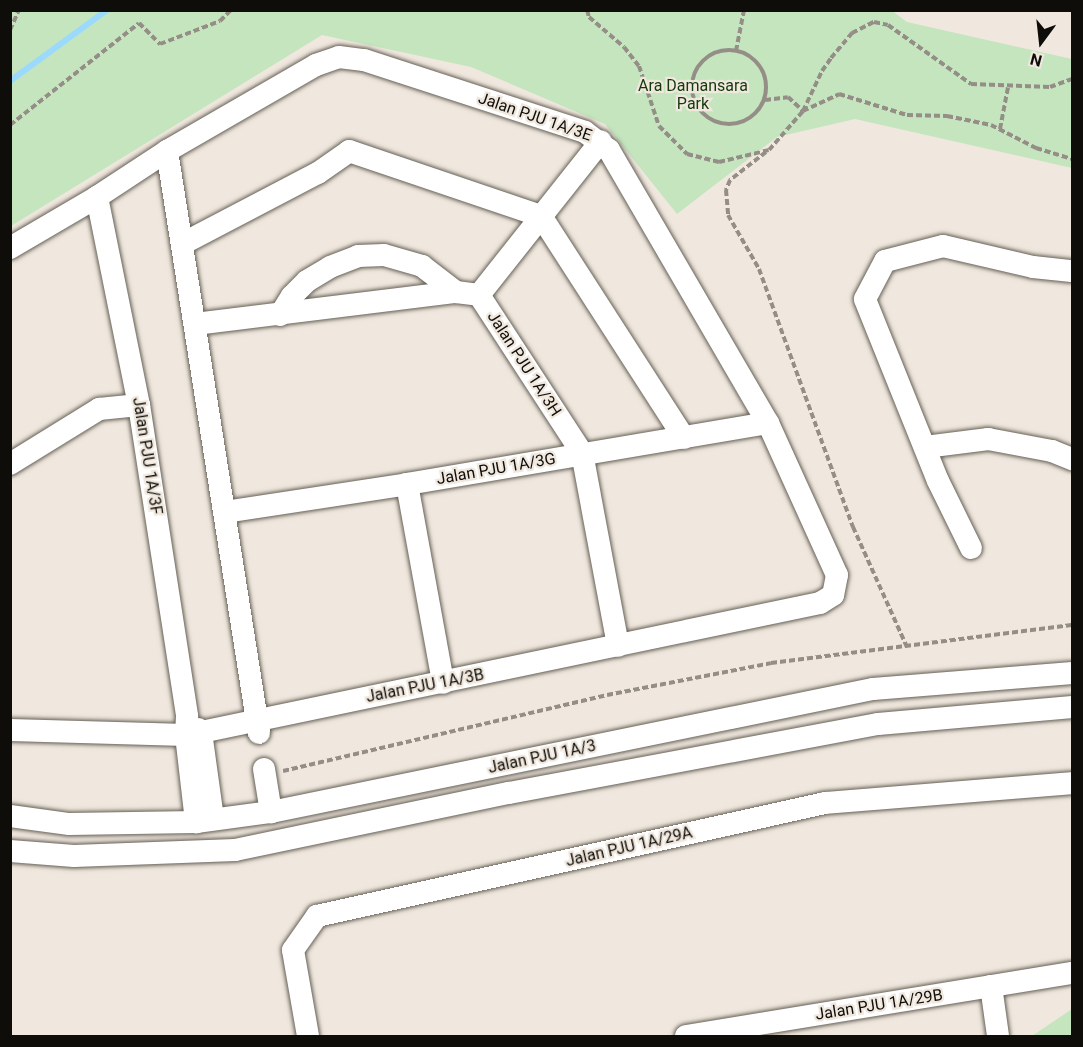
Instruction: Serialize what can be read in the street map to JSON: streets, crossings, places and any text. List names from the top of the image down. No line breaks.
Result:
{"streets":{"street":["Jalan PJU 1A/3E","Jalan PJU 1A/3H","Jalan PJU 1A/3F","Jalan PJU 1A/3G","Jalan PJU 1A/3B","Jalan PJU 1A/3","Jalan PJU 1A/29A","Jalan PJU 1A/29B"]},"crossings":[["Jalan PJU 1A/3E","Jalan PJU 1A/3F"],["Jalan PJU 1A/3E","Jalan PJU 1A/3G"],["Jalan PJU 1A/3E","Jalan PJU 1A/3B"],["Jalan PJU 1A/3H","Jalan PJU 1A/3G"],["Jalan PJU 1A/3F","Jalan PJU 1A/3B"],["Jalan PJU 1A/3F","Jalan PJU 1A/3"]],"parks":["Ara Damansara Park"],"north":"bottom"}
